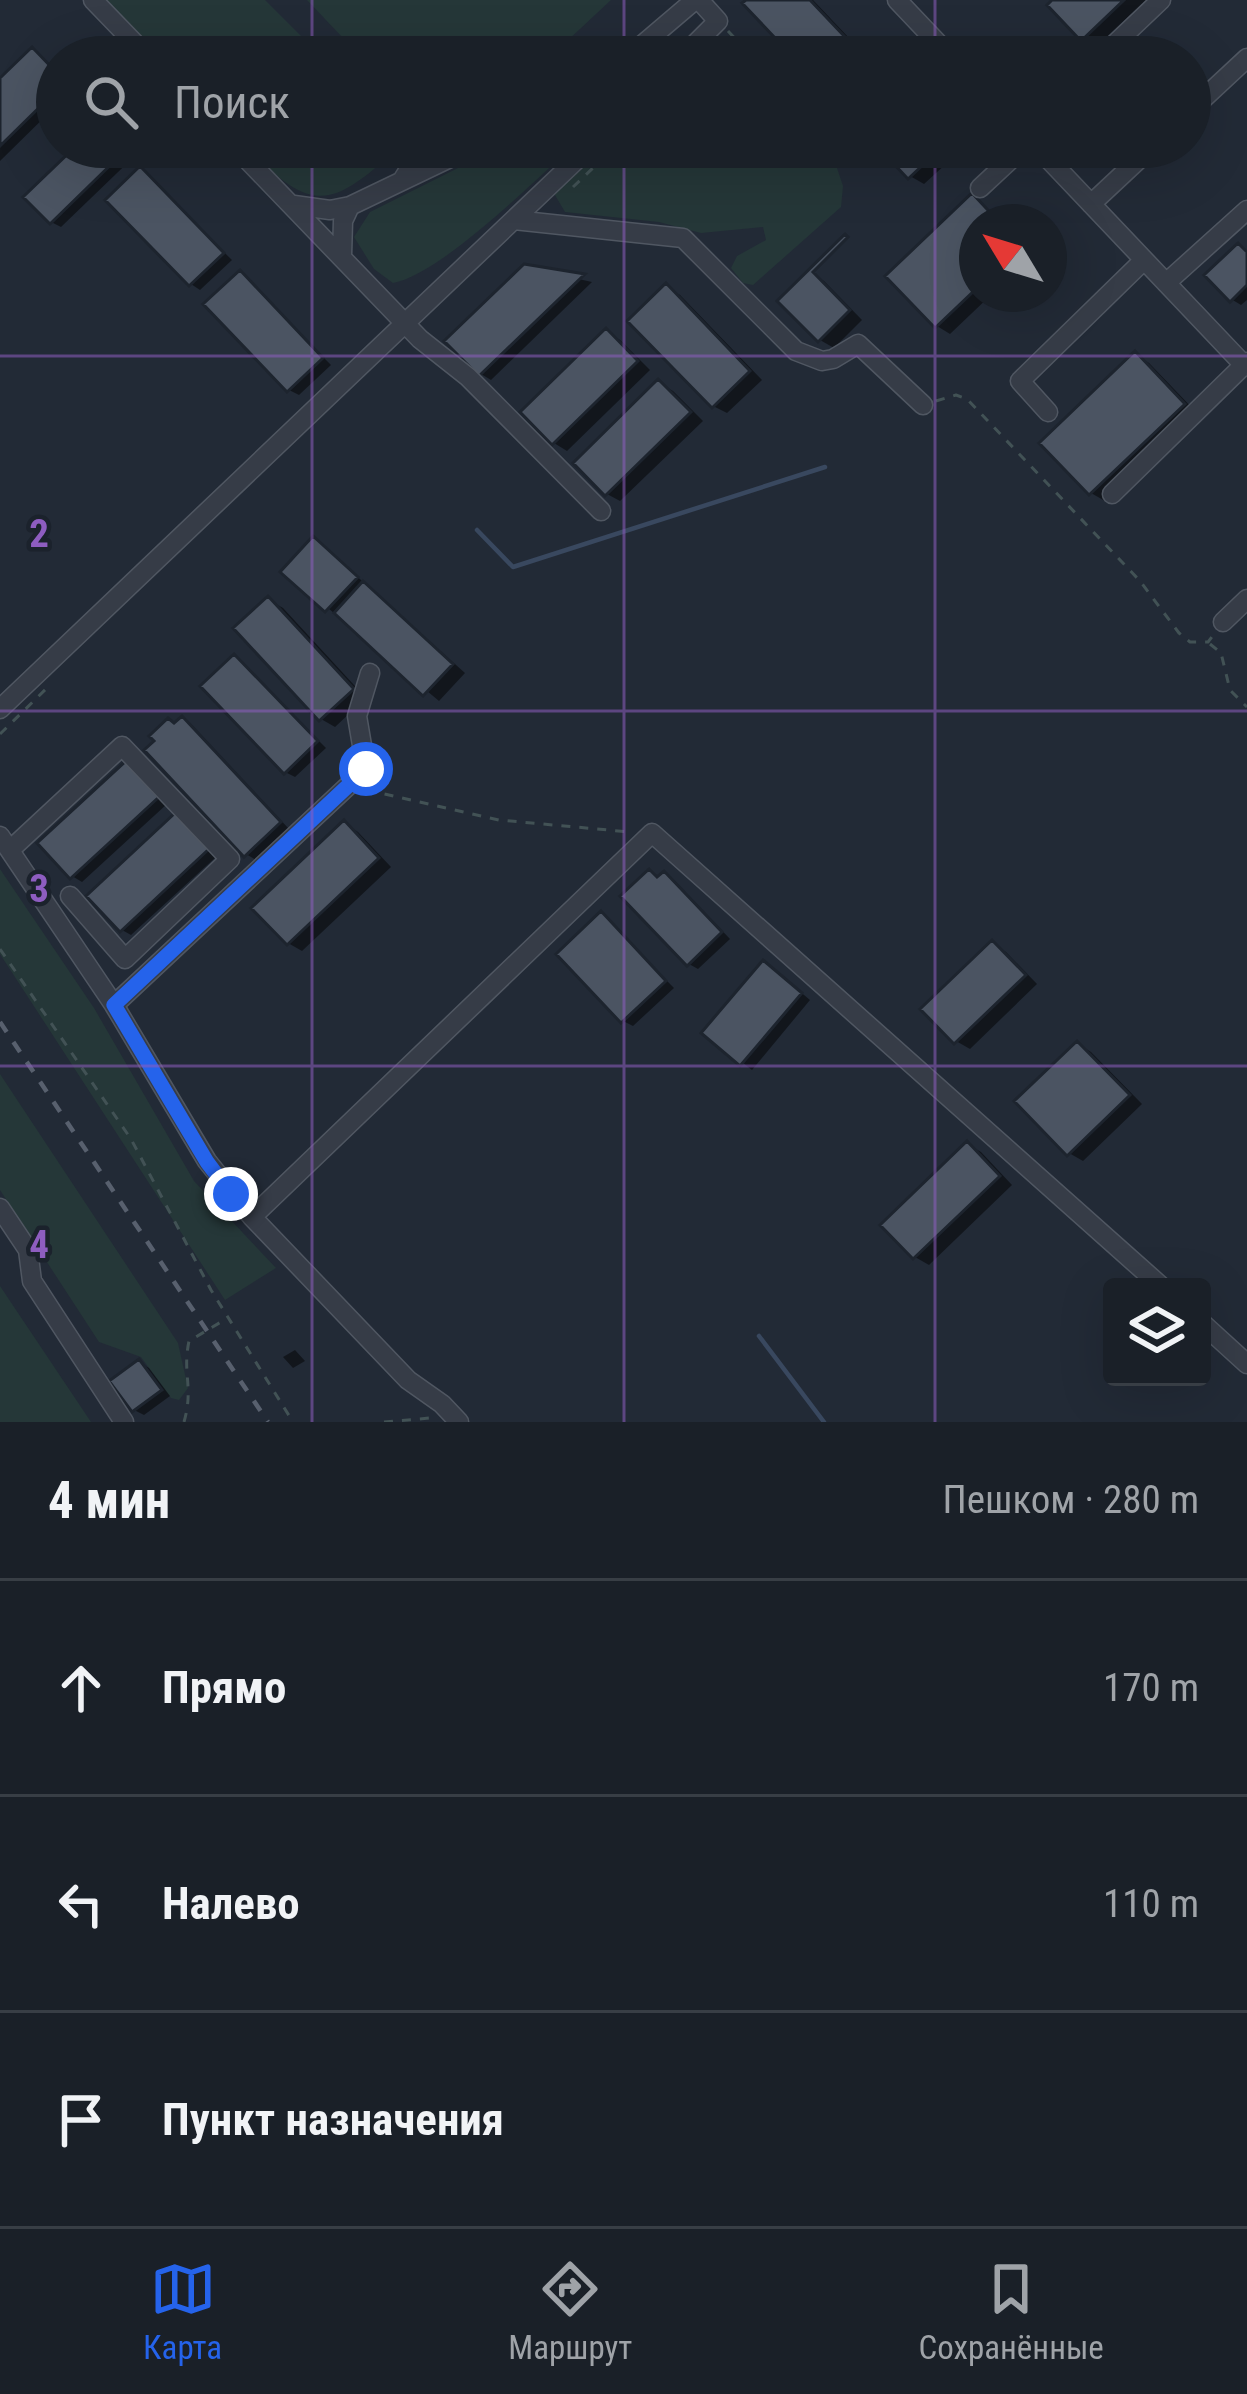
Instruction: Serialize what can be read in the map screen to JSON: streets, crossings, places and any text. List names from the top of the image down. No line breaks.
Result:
{"north":"top left","page":{"search":"Поиск","heading":["4 мин","Пешком · 280 m"],"list":[["Прямо","170 m"],["Налево","110 m"],"Пункт назначения"],"nav":["Карта","Маршрут","Сохранённые"]},"grid":{"rows":["2","3","4"]}}
